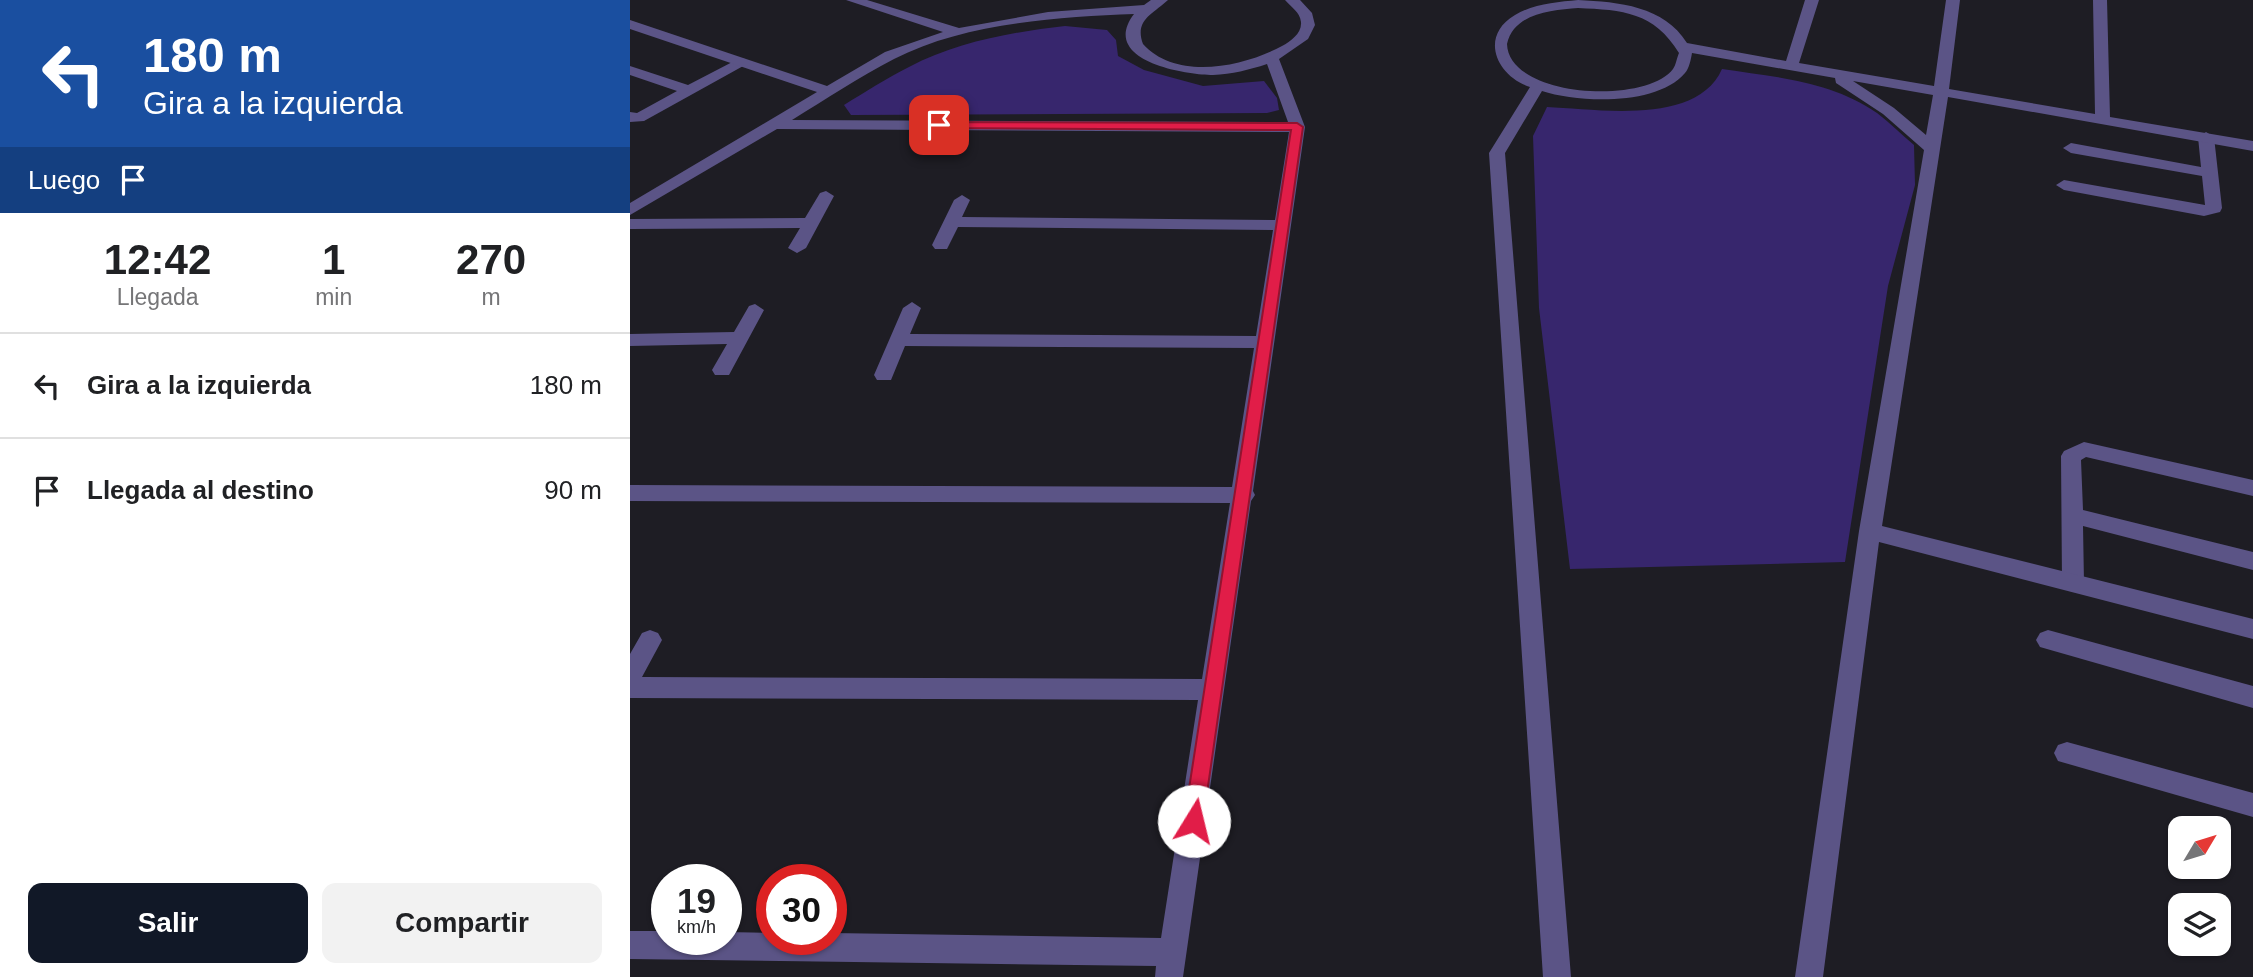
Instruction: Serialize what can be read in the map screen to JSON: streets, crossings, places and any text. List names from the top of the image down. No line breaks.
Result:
{"north":"top right","page":{"turn":["180 m","Gira a la izquierda"],"then":"Luego","eta":["12:42","Llegada","1","min","270","m"],"list":[{"name":"Gira a la izquierda","value":"180 m"},{"name":"Llegada al destino","value":"90 m"}],"speed":"19 km/h","limit":"30","buttons":["Salir","Compartir"]}}
